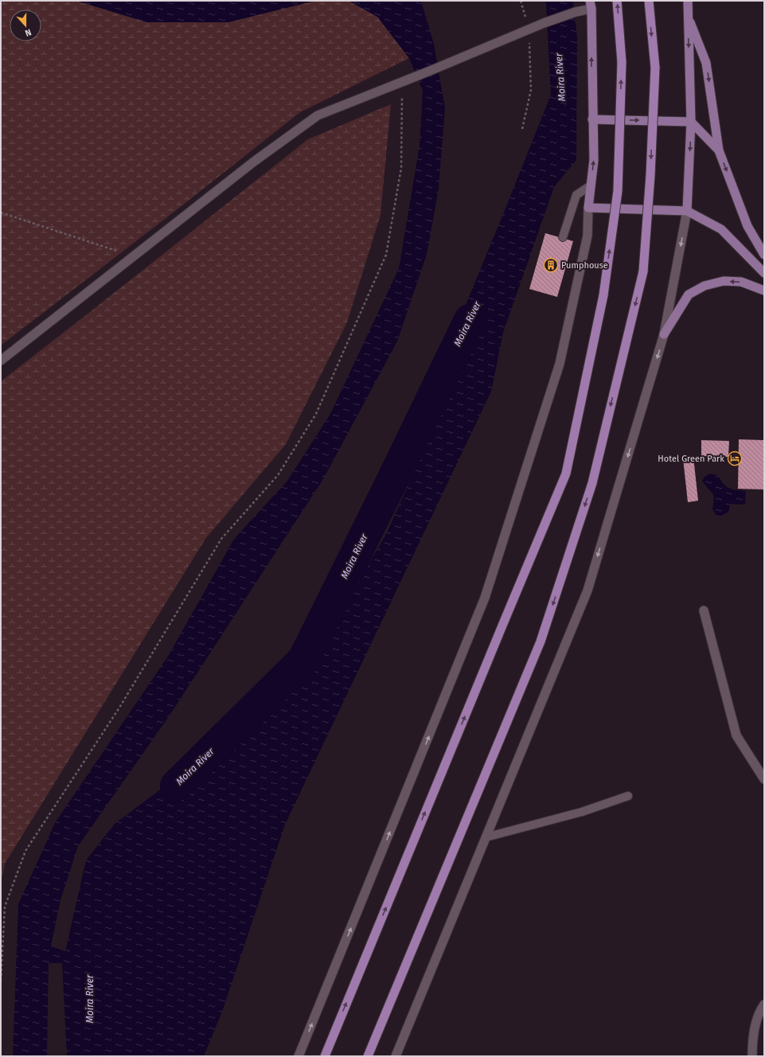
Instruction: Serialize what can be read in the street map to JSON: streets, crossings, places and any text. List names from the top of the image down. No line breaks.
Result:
{"water":["Moira River"],"places":{"building":["Pumphouse"],"hotel":["Hotel Green Park"]},"north":"bottom"}
